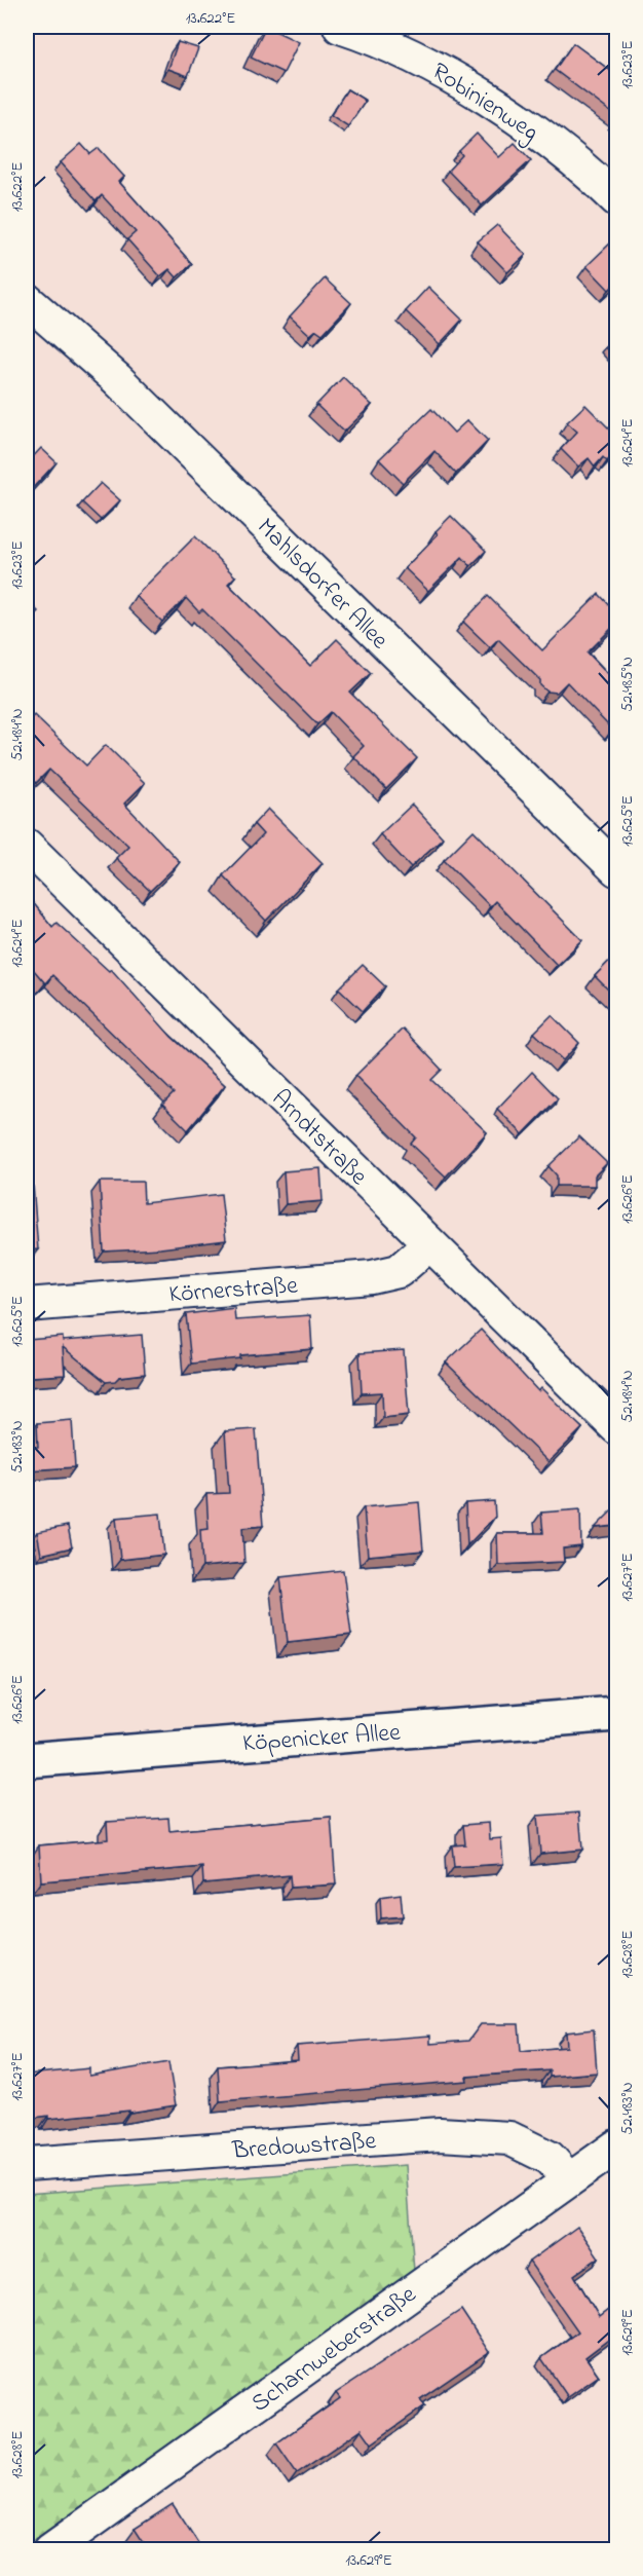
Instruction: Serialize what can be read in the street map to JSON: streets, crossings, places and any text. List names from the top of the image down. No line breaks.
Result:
{"streets":{"street":["Robinienweg","Mahlsdorfer Allee","Arndtstraße","Körnerstraße","Köpenicker Allee","Bredowstraße","Scharnweberstraße"]},"crossings":[["Arndtstraße","Körnerstraße"],["Bredowstraße","Scharnweberstraße"]],"coordinates":["13.622°E","13.623°E","13.624°E","52.485°N","52.484°N","13.625°E","13.626°E","52.483°N","13.627°E","13.628°E","13.629°E"]}
